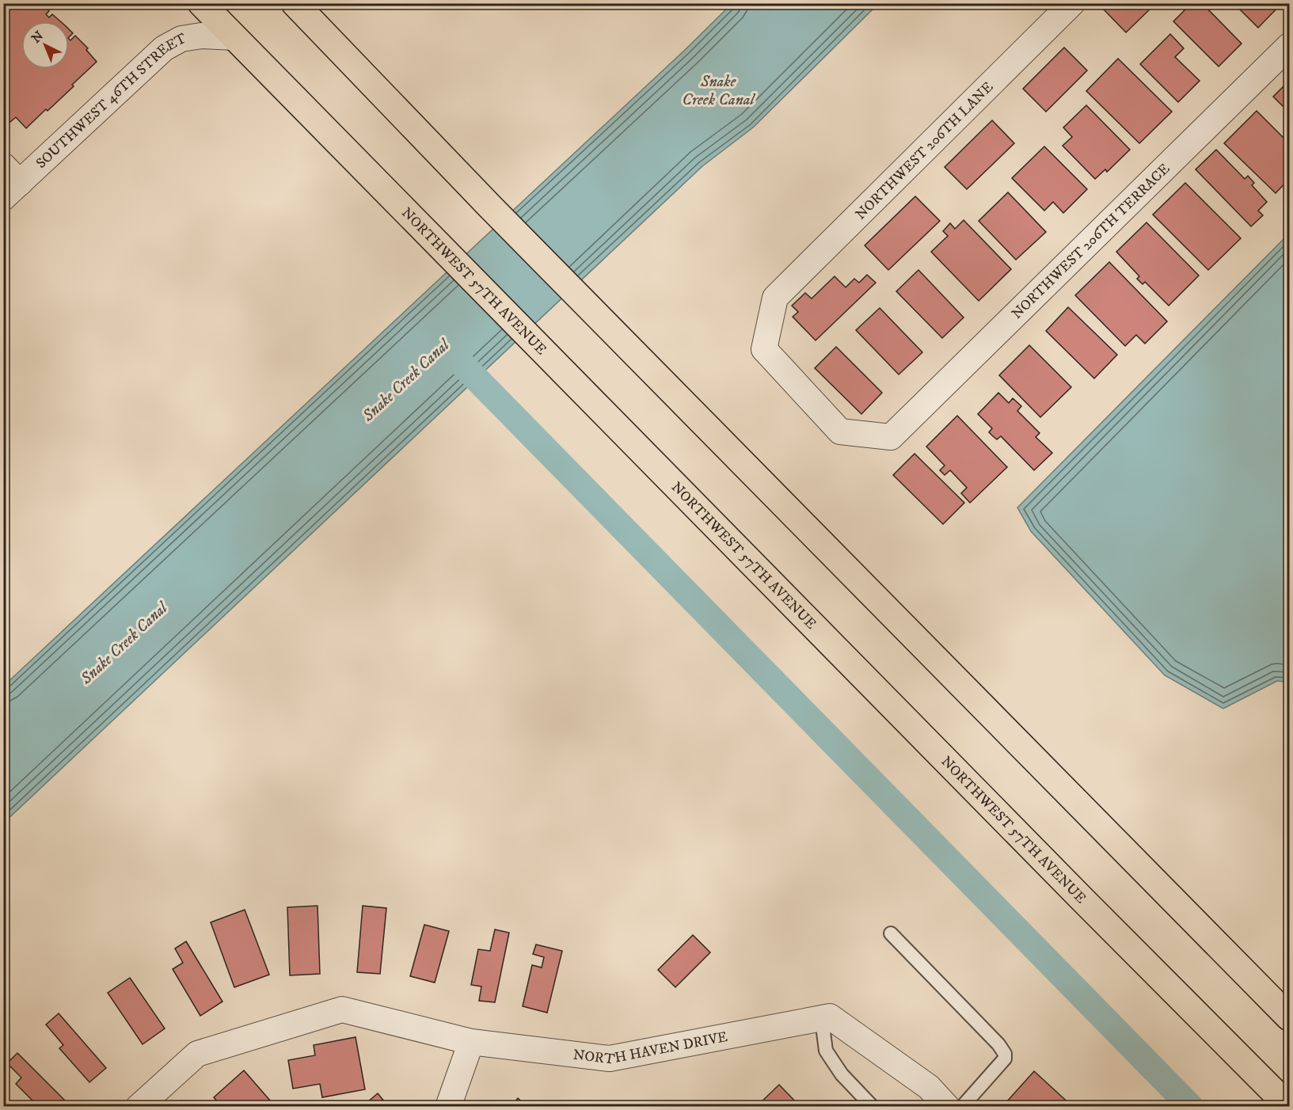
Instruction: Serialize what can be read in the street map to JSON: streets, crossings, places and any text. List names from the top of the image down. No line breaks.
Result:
{"streets":{"main road":["NORTHWEST 57TH AVENUE"],"street":["SOUTHWEST 46TH STREET","NORTHWEST 206TH LANE","NORTHWEST 206TH TERRACE","NORTH HAVEN DRIVE"]},"crossings":[["SOUTHWEST 46TH STREET","NORTHWEST 57TH AVENUE"],["NORTHWEST 206TH LANE","NORTHWEST 206TH TERRACE"]],"water":["Snake Creek Canal"],"north":"top left"}
